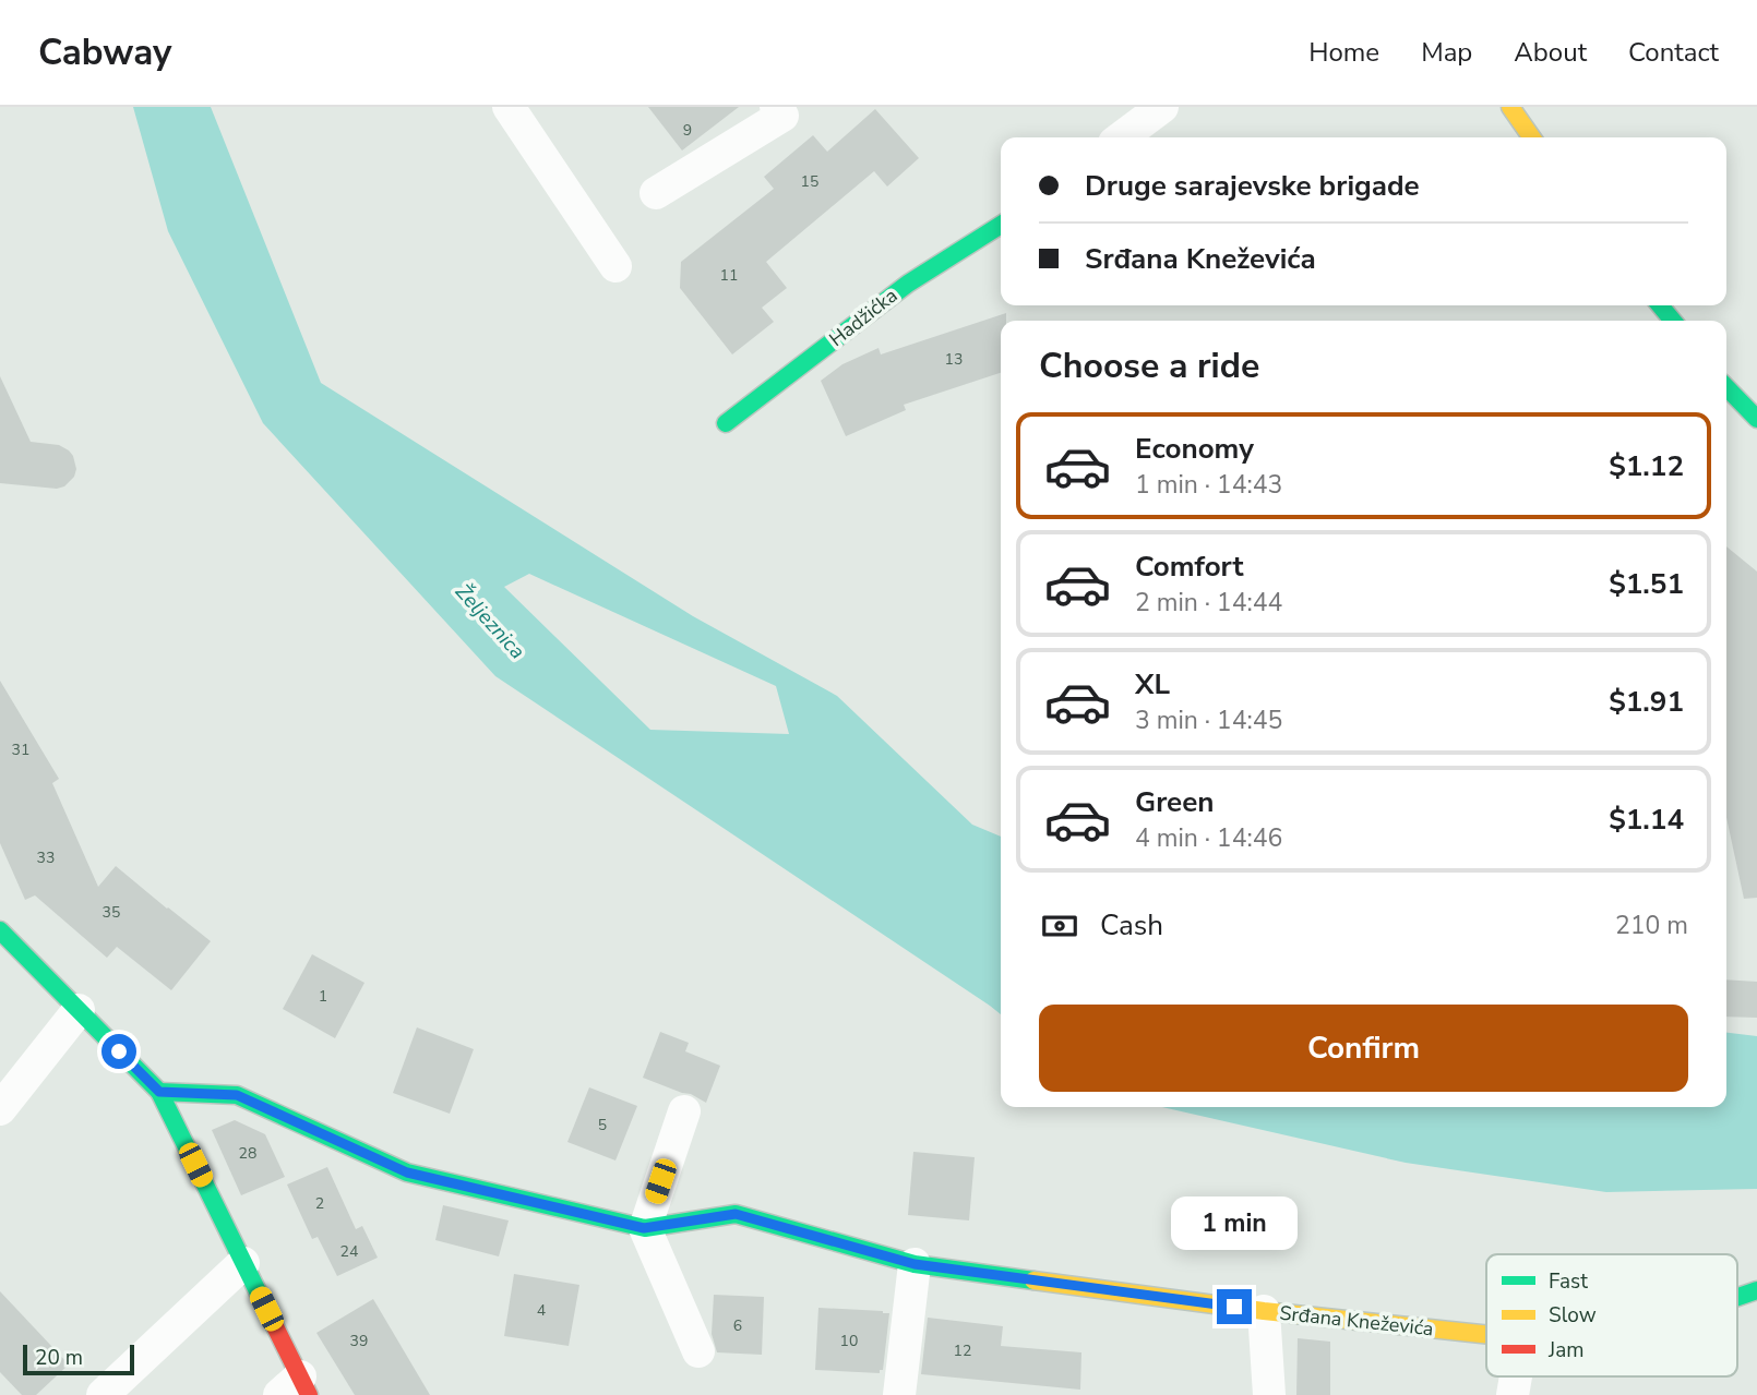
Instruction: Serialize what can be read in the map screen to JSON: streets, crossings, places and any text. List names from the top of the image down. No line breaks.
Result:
{"streets":{"street":["Hadžićka","Srđana Kneževića"]},"water":["Željeznica"],"house_numbers":["9","15","11","13","31","33","35","1","5","28","2","24","4","6","39","10","12"],"legend":["Fast","Slow","Jam"],"scale_bar":"20 m","page":{"header":"Cabway","nav":["Home","Map","About","Contact"],"banner":["Druge sarajevske brigade","Srđana Kneževića"],"heading":"Choose a ride","list":[{"name":"Economy","note":"1 min · 14:43","value":"$1.12"},{"name":"Comfort","note":"2 min · 14:44","value":"$1.51"},{"name":"XL","note":"3 min · 14:45","value":"$1.91"},{"name":"Green","note":"4 min · 14:46","value":"$1.14"}],"pay":["Cash","210 m"],"buttons":"Confirm","bubble":"1 min","scale":"20 m"}}
